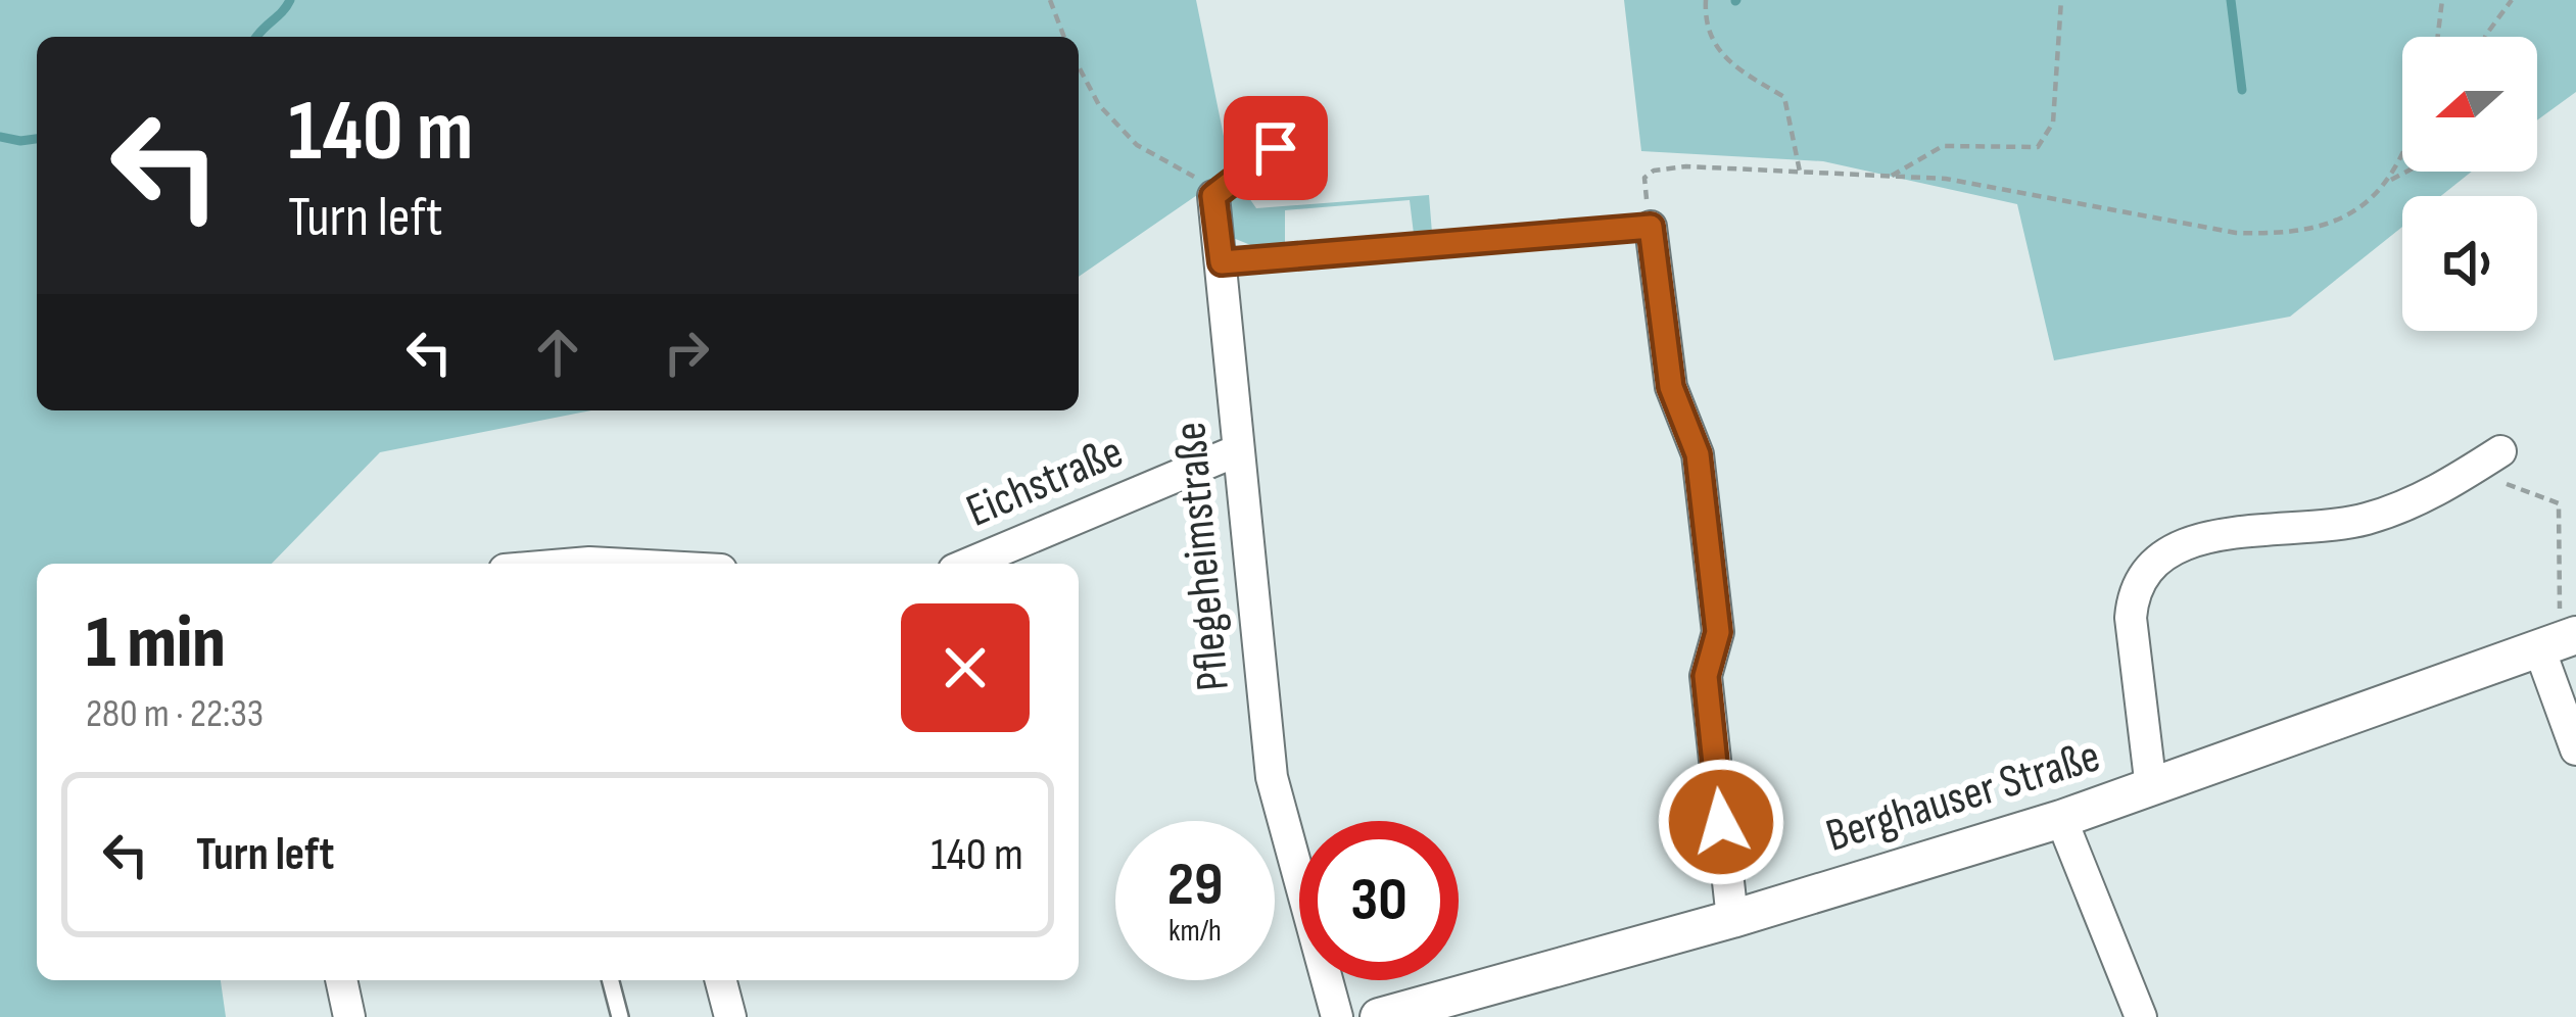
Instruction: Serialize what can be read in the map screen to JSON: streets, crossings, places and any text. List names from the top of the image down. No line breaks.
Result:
{"streets":{"street":["Eichstraße","Pflegeheimstraße","Berghauser Straße"]},"crossings":[["Eichstraße","Pflegeheimstraße"]],"north":"left","page":{"turn":["140 m","Turn left"],"heading":["1 min","280 m · 22:33"],"list":[{"name":"Turn left","value":"140 m"}],"speed":"29 km/h","limit":"30"}}
